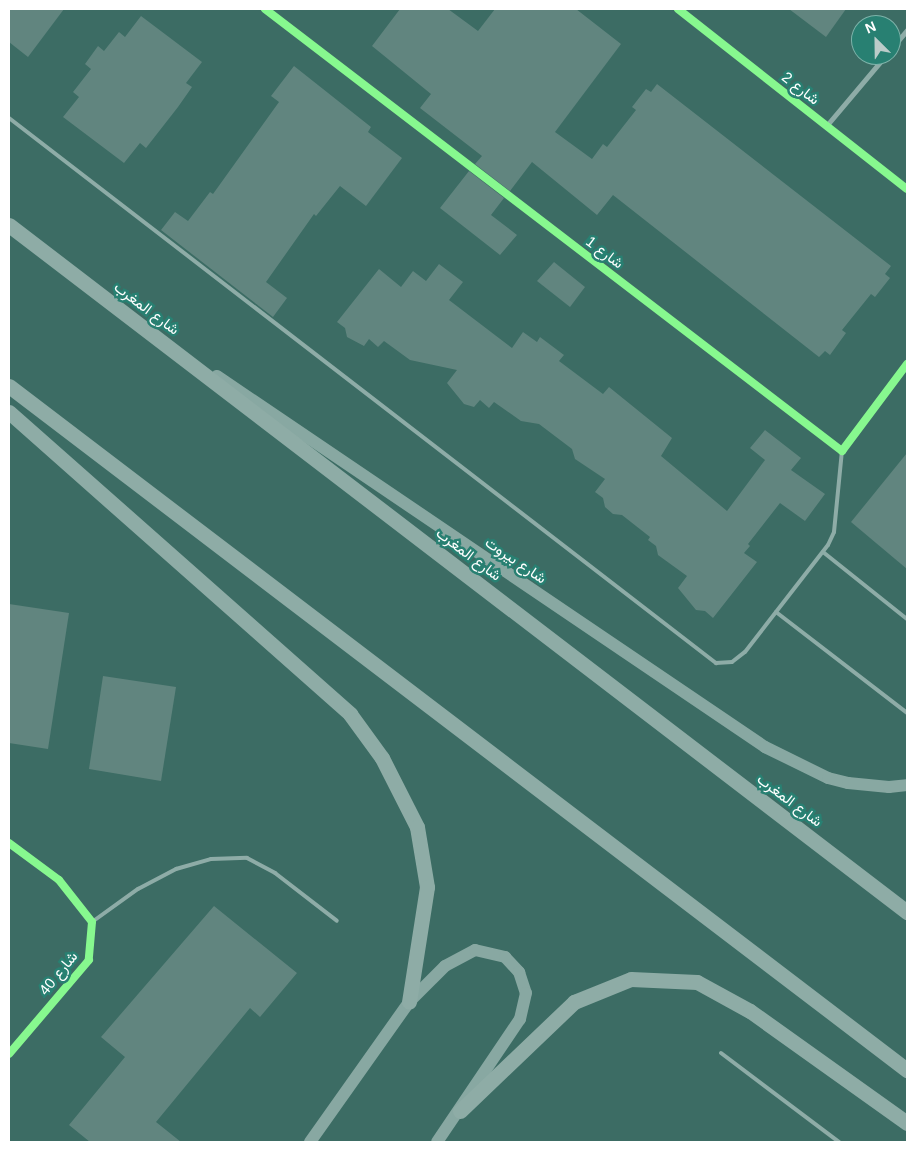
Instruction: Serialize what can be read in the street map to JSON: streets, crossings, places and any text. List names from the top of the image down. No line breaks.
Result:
{"streets":{"highway":["شارع المغرب"],"main road":["شارع بيروت"],"street":["شارع 2","شارع 1","شارع 40"]},"crossings":[["شارع المغرب","شارع بيروت"]],"north":"top left"}
